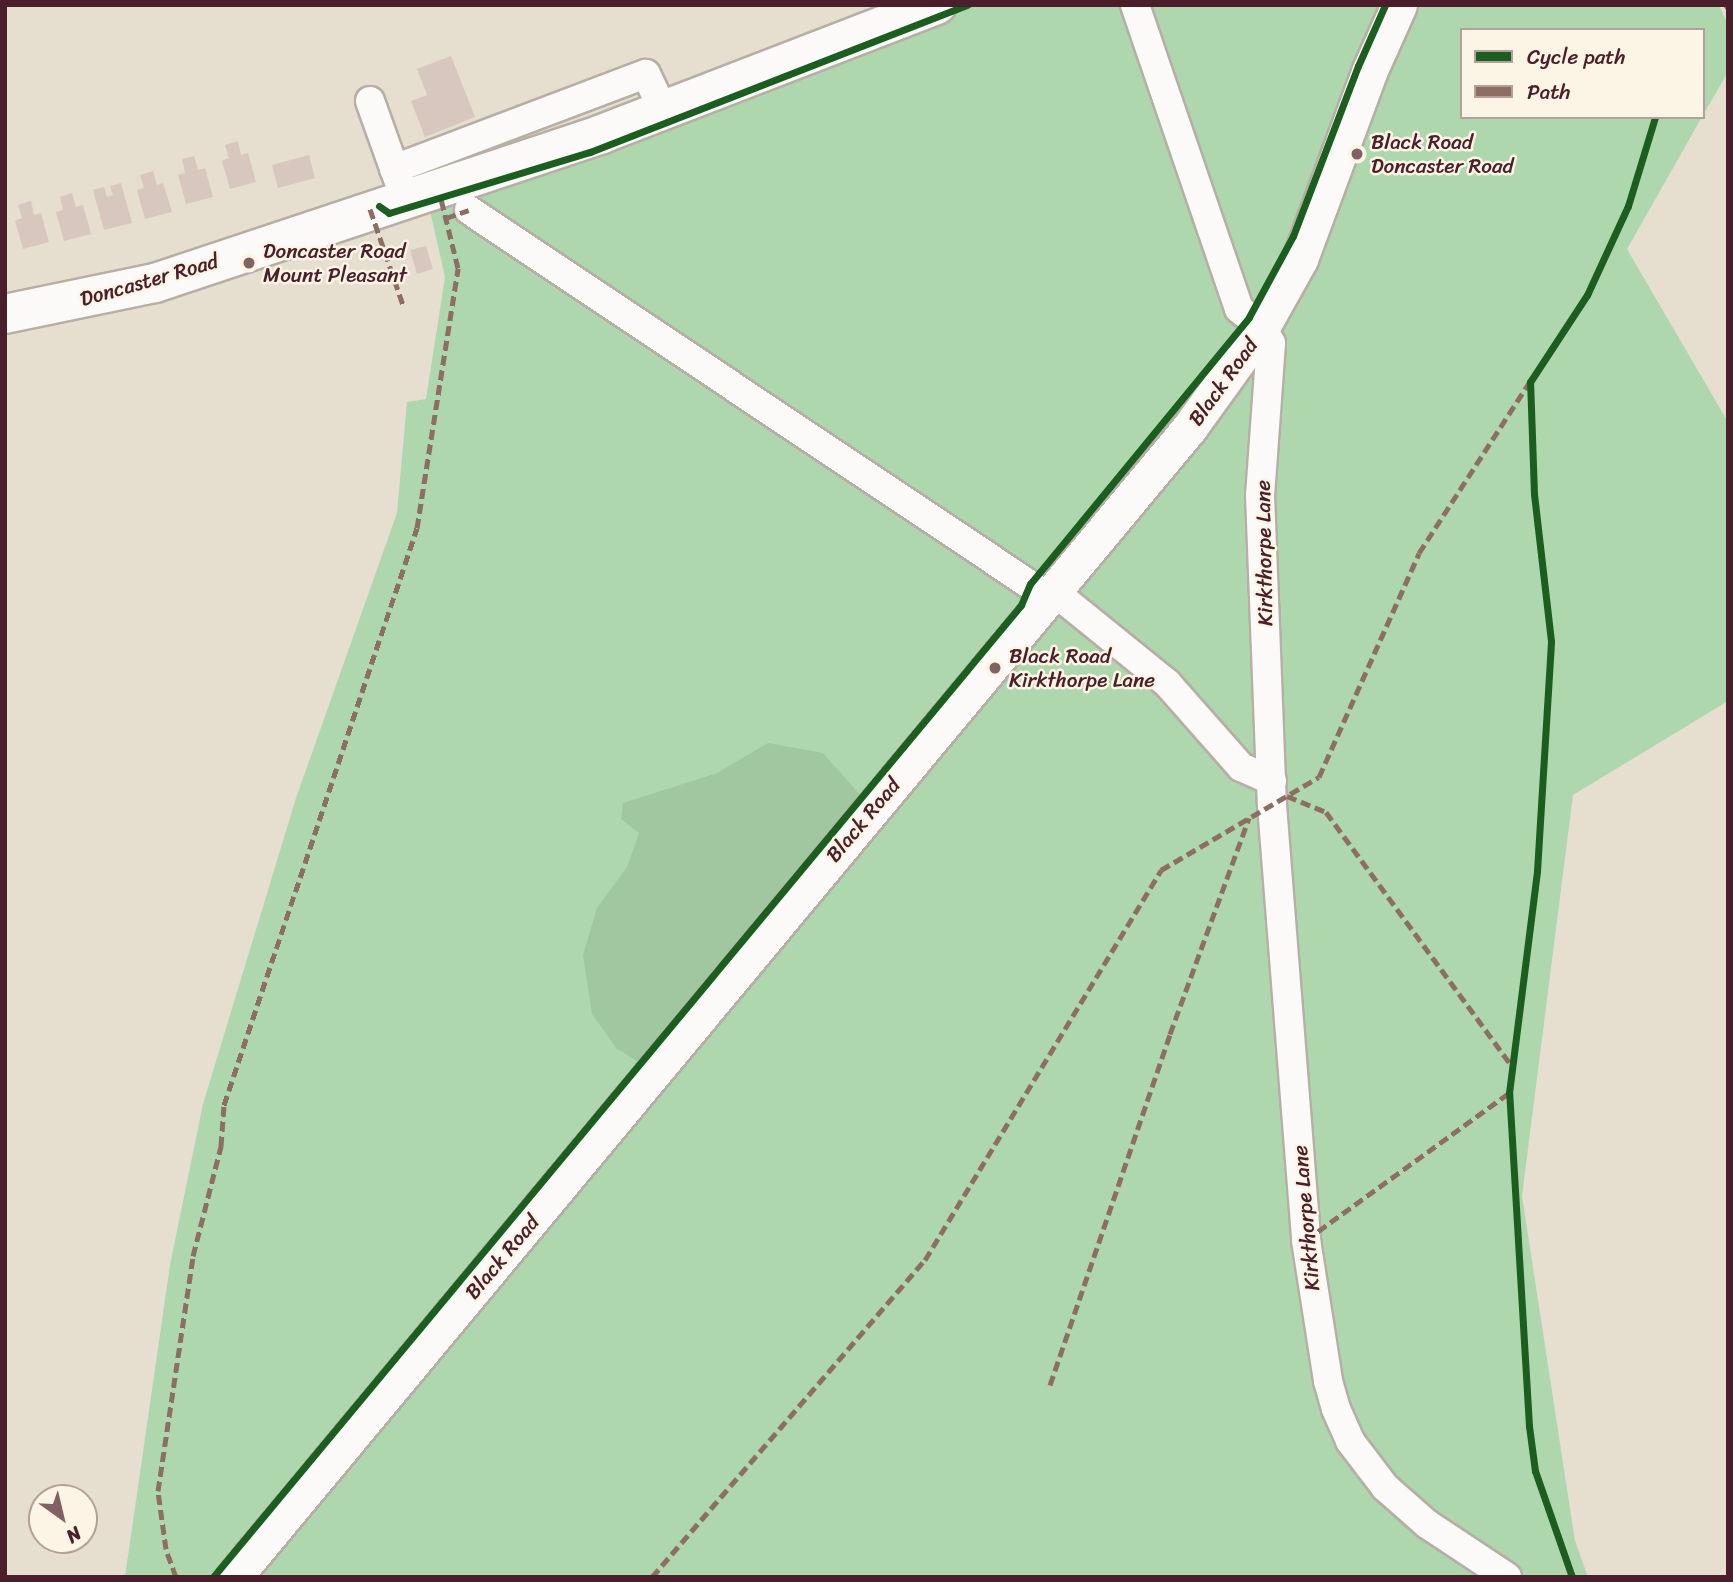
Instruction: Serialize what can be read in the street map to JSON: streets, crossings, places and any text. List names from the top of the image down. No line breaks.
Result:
{"streets":{"highway":["Doncaster Road"],"main road":["Black Road"],"street":["Kirkthorpe Lane"]},"crossings":[["Black Road","Kirkthorpe Lane"]],"places":["Black Road Doncaster Road","Doncaster Road Mount Pleasant","Black Road Kirkthorpe Lane"],"legend":["Cycle path","Path"],"north":"bottom right"}
